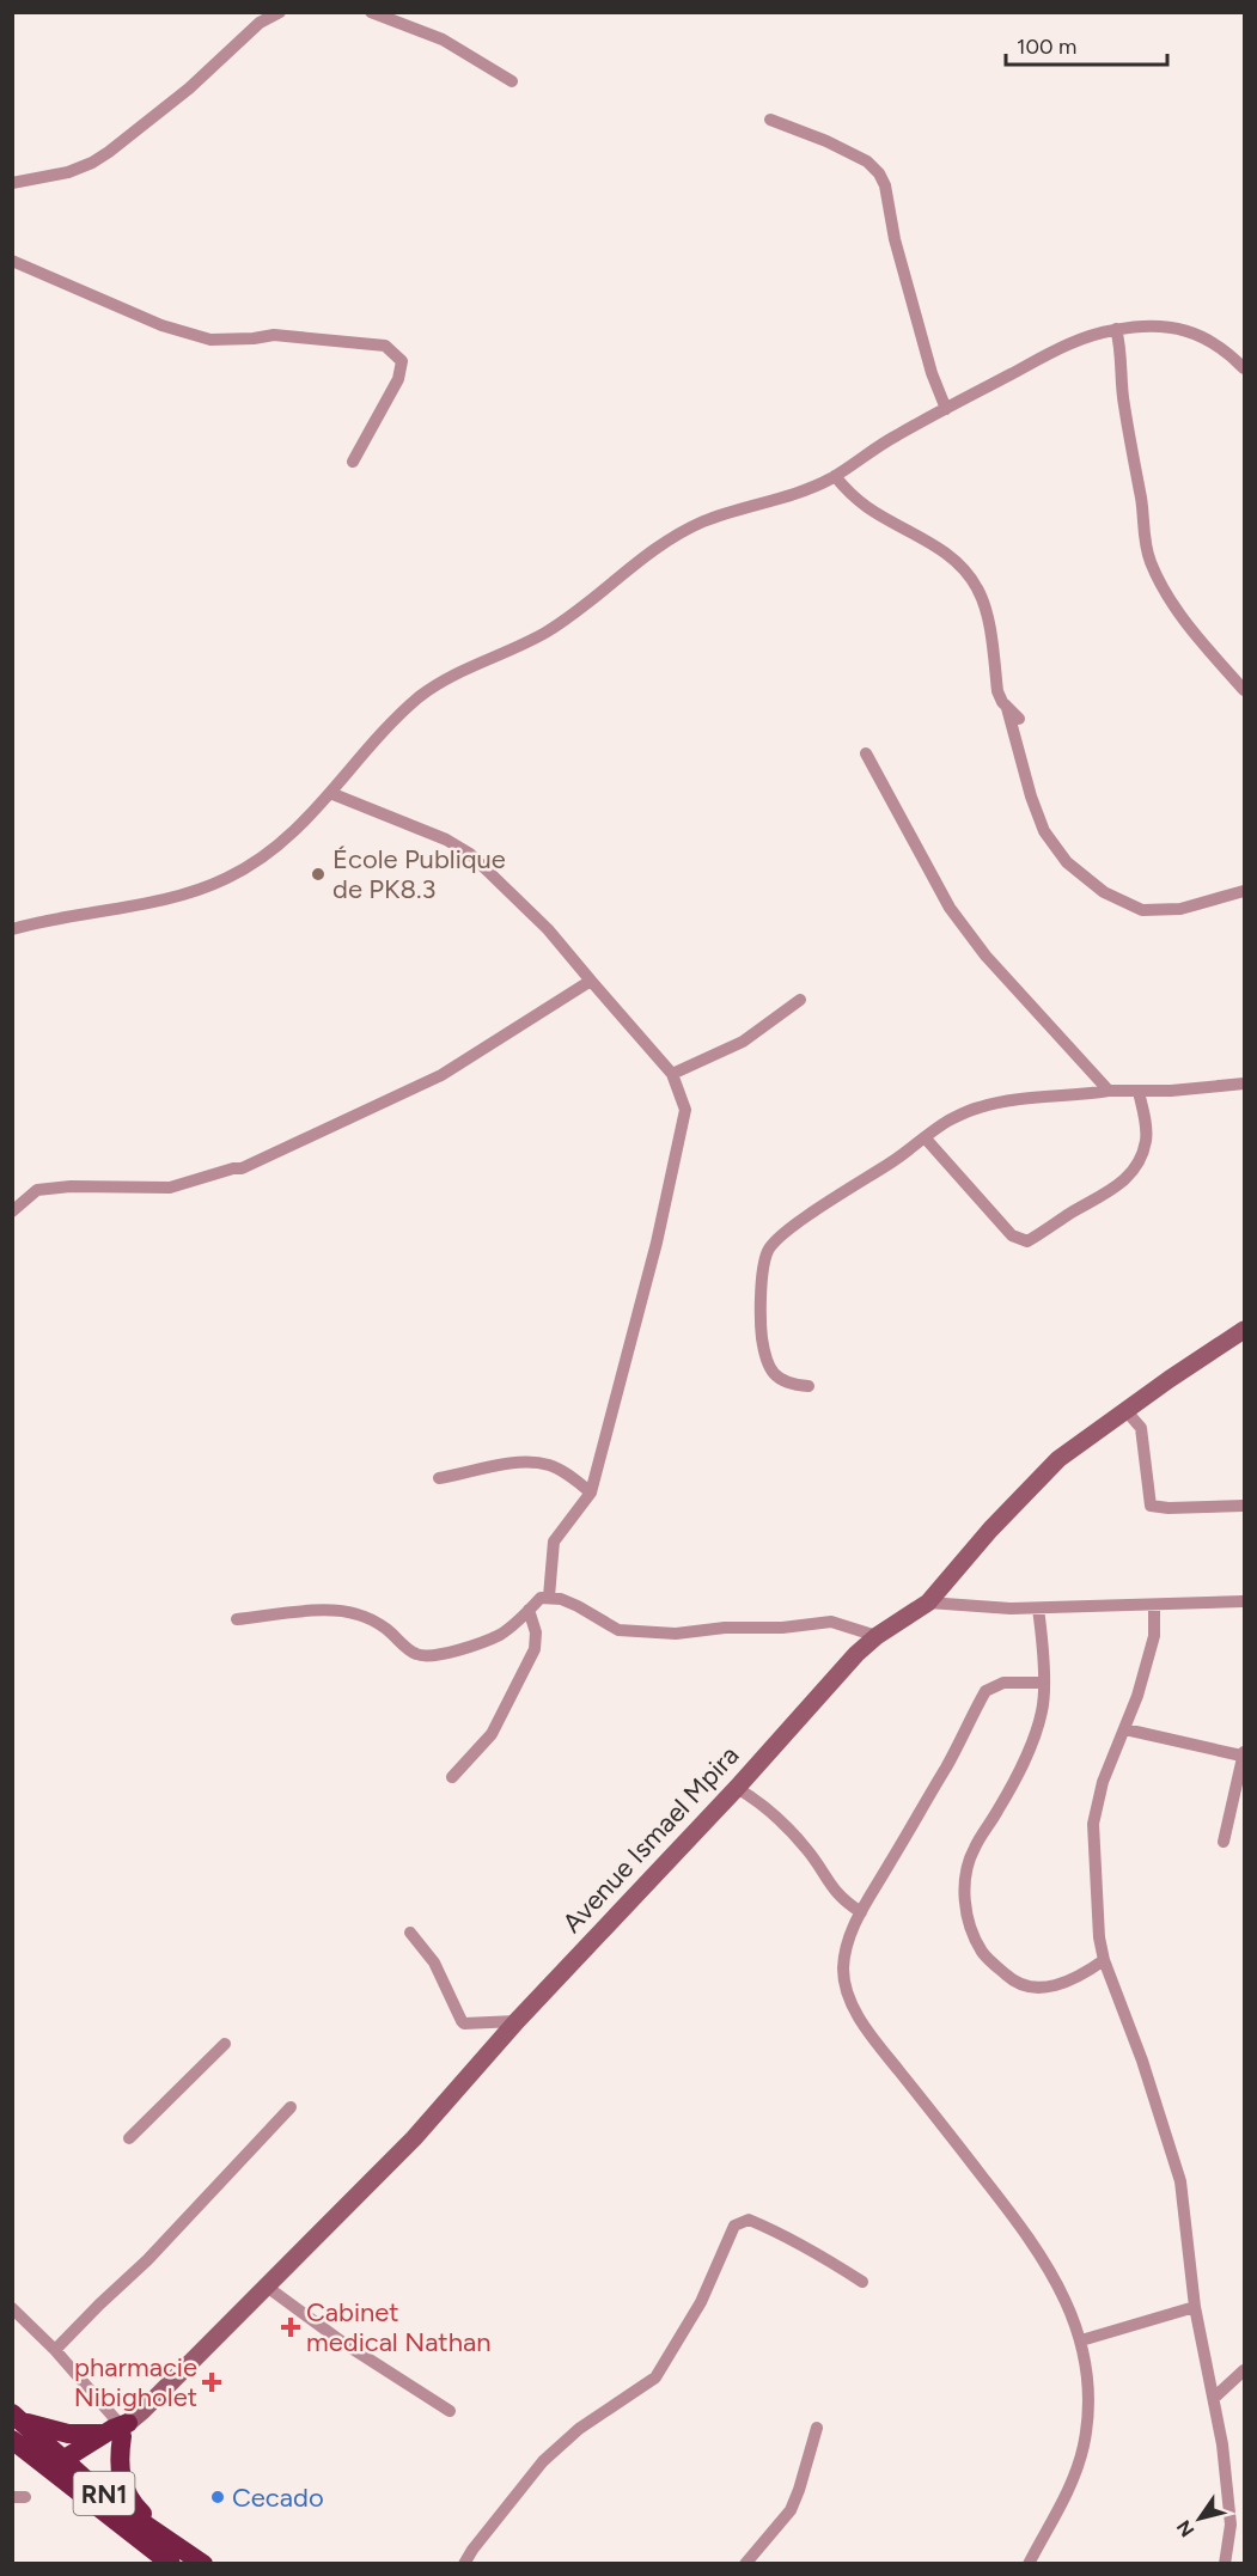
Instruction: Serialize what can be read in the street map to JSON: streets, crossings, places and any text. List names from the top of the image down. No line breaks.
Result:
{"streets":{"highway":["RN1"],"main road":["Avenue Ismael Mpira"]},"places":{"other":["École Publique de PK8.3","Cecado"],"health":["Cabinet medical Nathan","pharmacie Nibigholet"]},"scale_bar":"100 m","north":"bottom left"}
